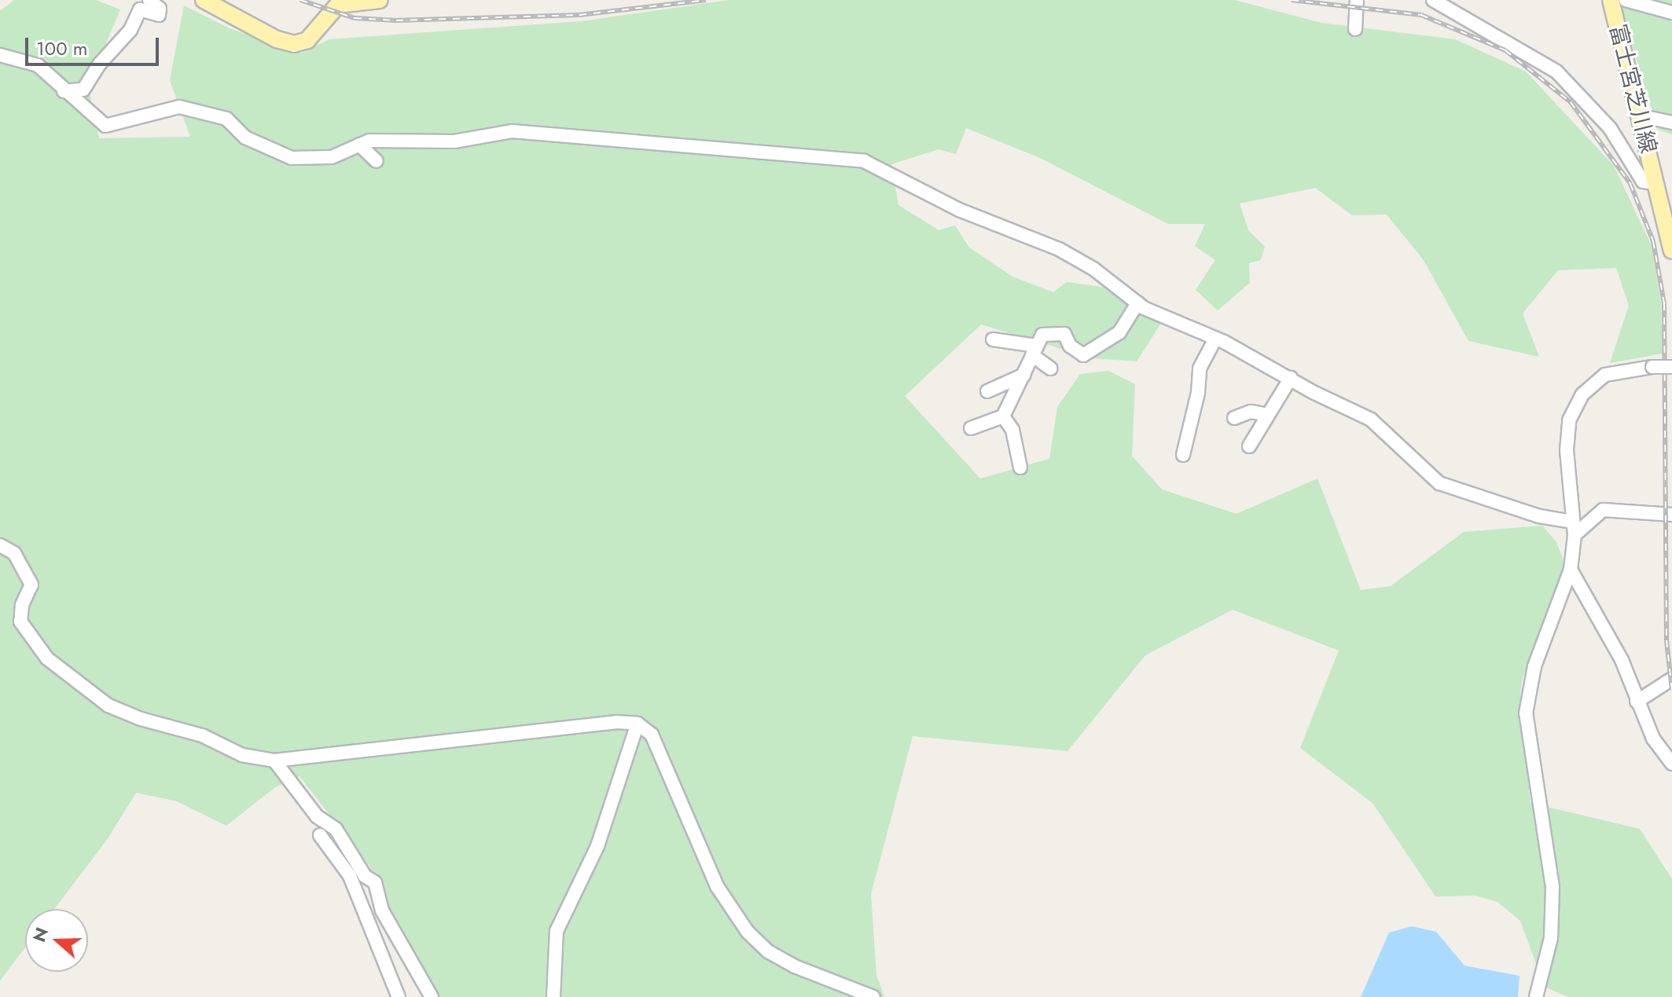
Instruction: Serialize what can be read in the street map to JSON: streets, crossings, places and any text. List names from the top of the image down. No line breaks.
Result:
{"streets":{"main road":["富士宮芝川線"]},"scale_bar":"100 m","north":"left"}
